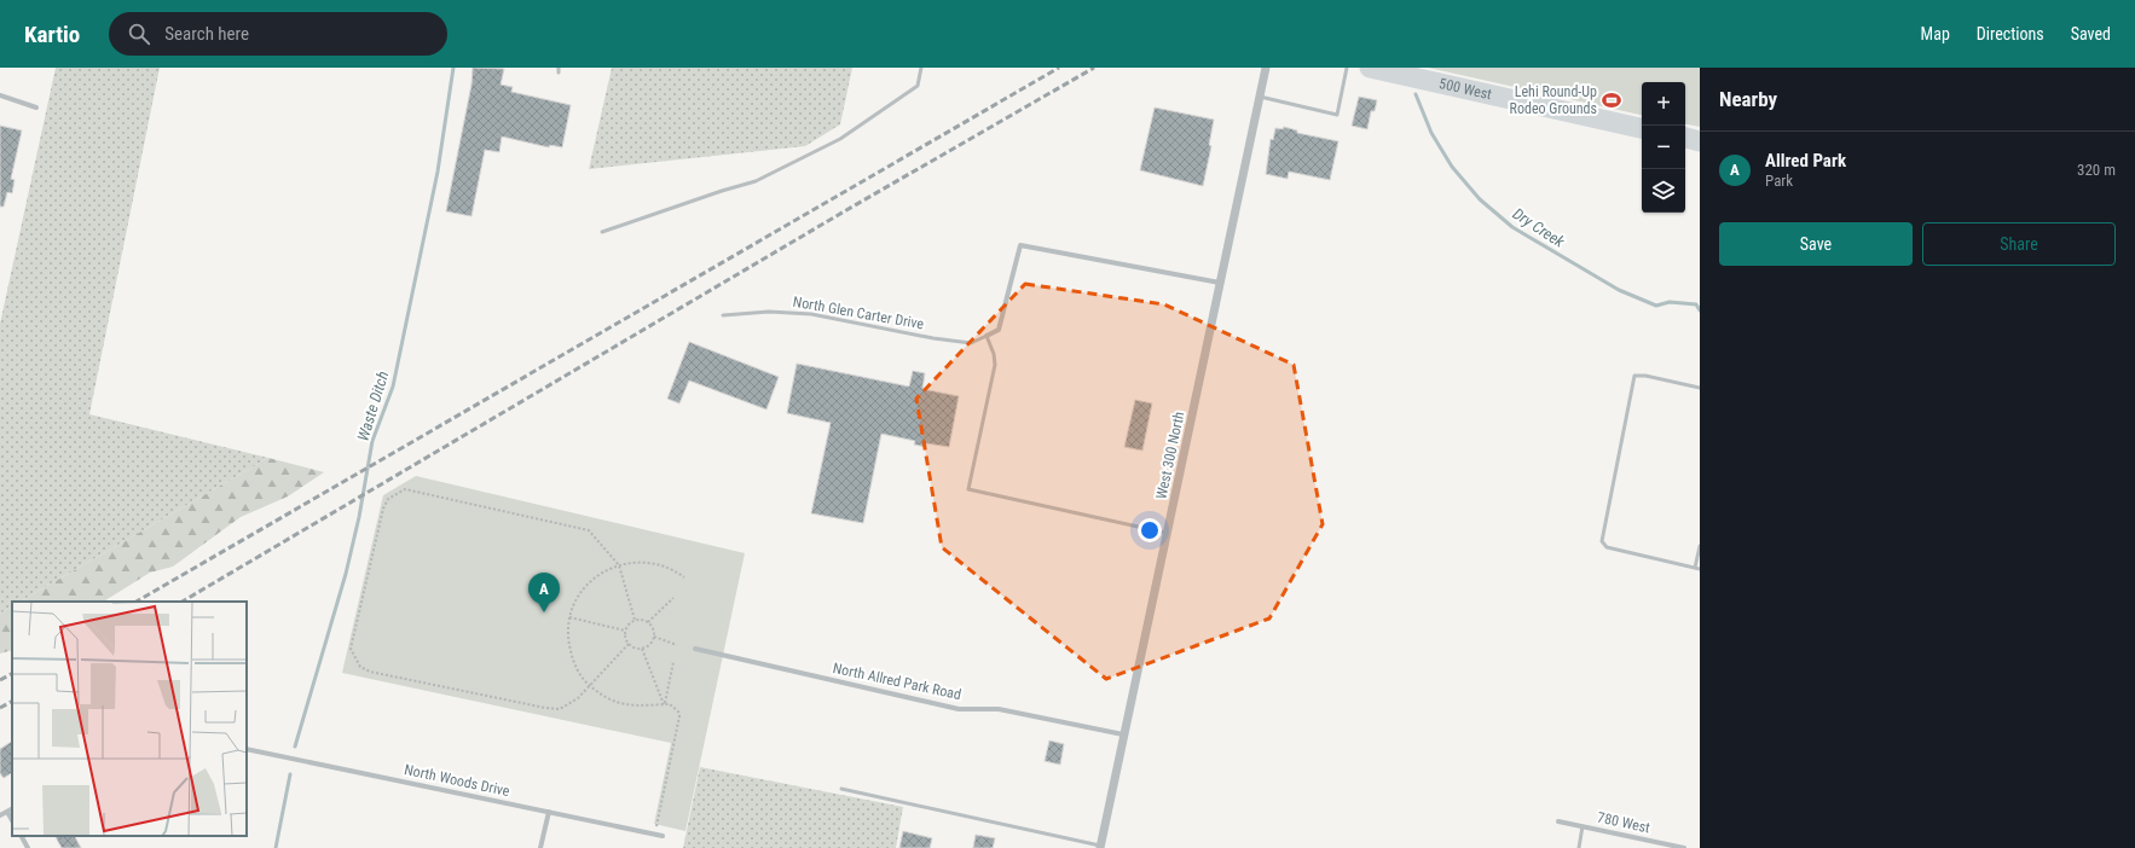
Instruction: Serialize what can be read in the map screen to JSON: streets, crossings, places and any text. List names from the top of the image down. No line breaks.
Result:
{"streets":{"main road":["500 West"],"street":["West 300 North","North Allred Park Road","North Woods Drive","780 West"],"lane":["North Glen Carter Drive"]},"crossings":[["West 300 North","North Allred Park Road"]],"water":["Dry Creek","Waste Ditch"],"places":{"sports":["Lehi Round-Up Rodeo Grounds"]},"page":{"header":"Kartio","search":"Search here","nav":["Map","Directions","Saved"],"heading":"Nearby","map_buttons":["+","−"],"list":[{"mark":"A","name":"Allred Park","note":"Park","value":"320 m"}],"buttons":["Save","Share"],"pins":"A"}}
